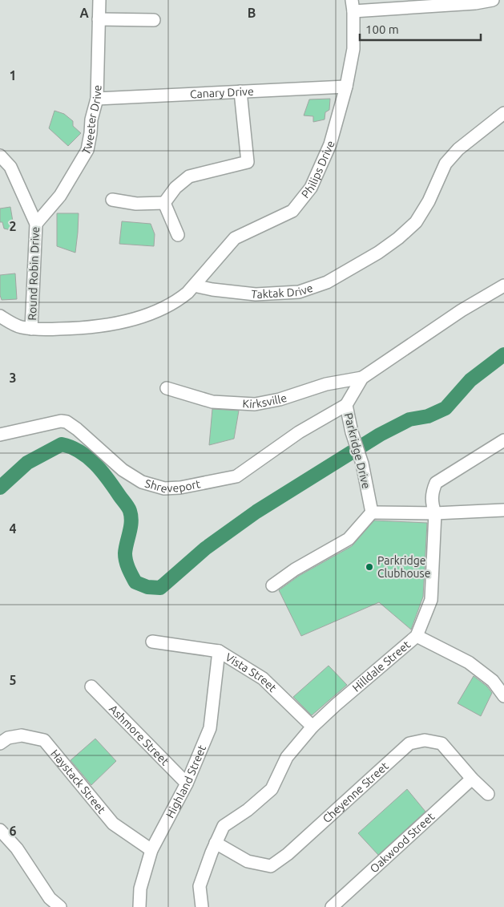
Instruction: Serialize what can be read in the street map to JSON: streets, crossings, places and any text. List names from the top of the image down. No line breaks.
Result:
{"streets":{"street":["Canary Drive","Tweeter Drive","Philips Drive","Round Robin Drive","Taktak Drive","Kirksville","Parkridge Drive","Shreveport","Hilldale Street","Vista Street","Ashmore Street","Highland Street","Haystack Street","Cheyenne Street","Oakwood Street"]},"crossings":[["Canary Drive","Tweeter Drive"],["Canary Drive","Philips Drive"],["Tweeter Drive","Round Robin Drive"],["Philips Drive","Taktak Drive"],["Kirksville","Parkridge Drive"],["Parkridge Drive","Shreveport"],["Hilldale Street","Vista Street"],["Hilldale Street","Cheyenne Street"],["Vista Street","Highland Street"],["Ashmore Street","Highland Street"],["Highland Street","Haystack Street"],["Cheyenne Street","Oakwood Street"]],"places":["Parkridge Clubhouse"],"scale_bar":"100 m","grid":{"columns":["A","B"],"rows":["1","2","3","4","5","6"]}}
